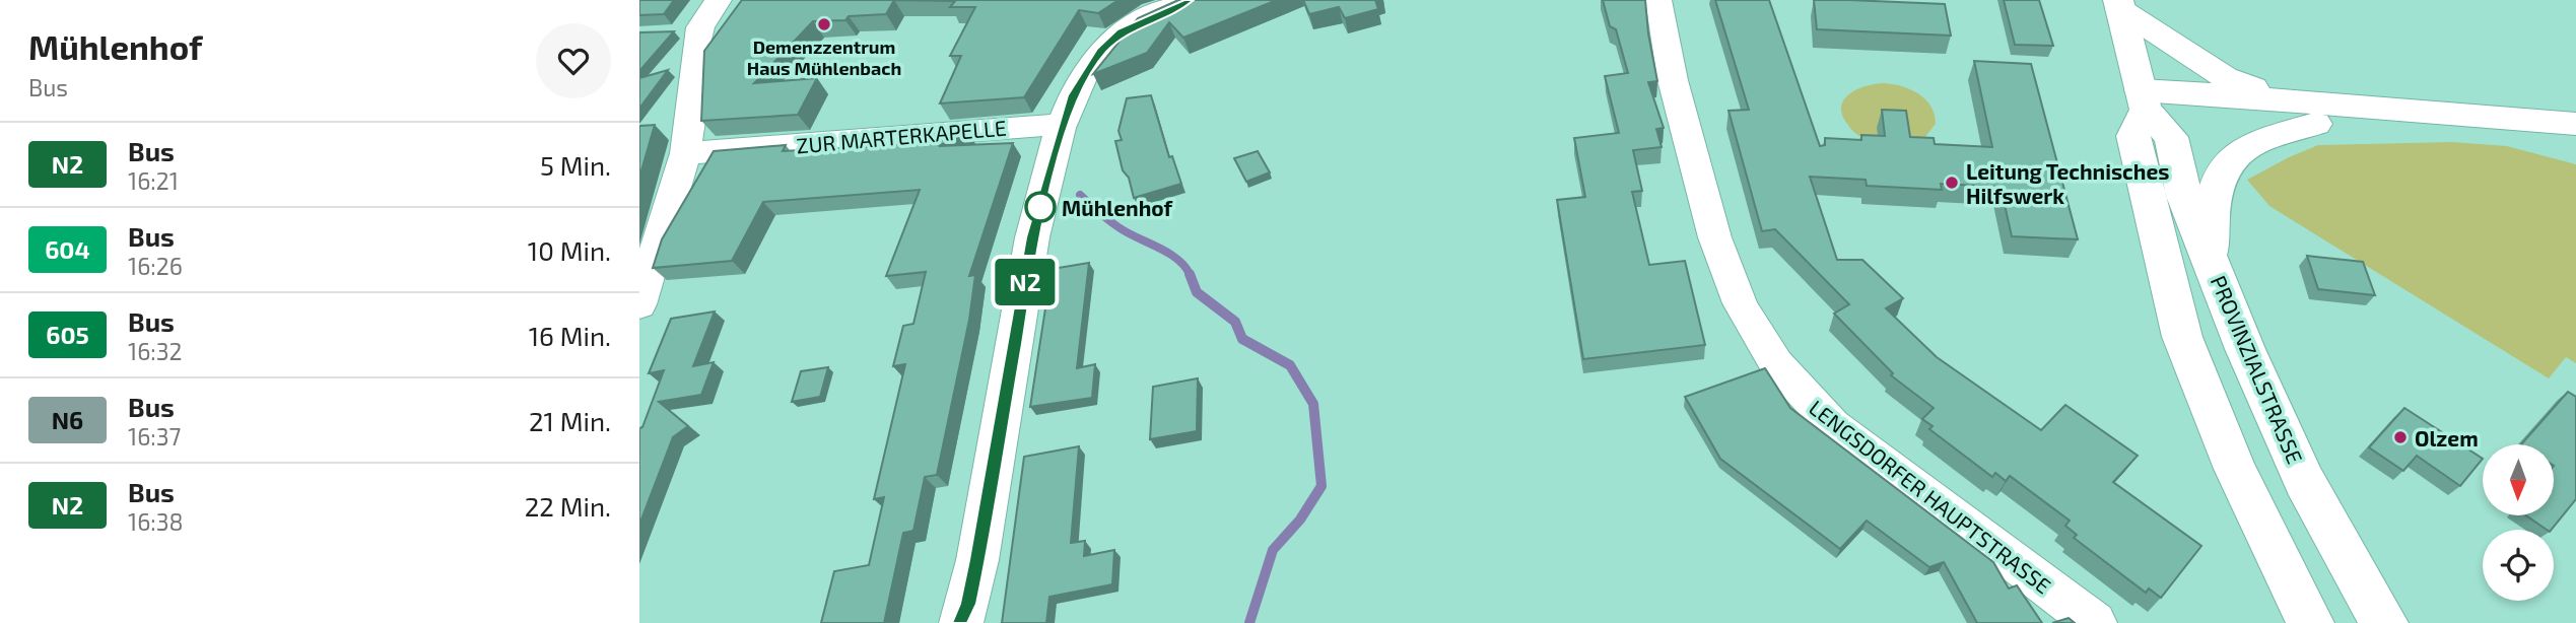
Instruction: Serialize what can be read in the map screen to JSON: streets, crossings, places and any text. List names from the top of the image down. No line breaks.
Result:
{"streets":{"main road":["PROVINZIALSTRASSE"],"street":["ZUR MARTERKAPELLE","LENGSDORFER HAUPTSTRASSE"]},"places":["Demenzzentrum Haus Mühlenbach","Leitung Technisches Hilfswerk","Mühlenhof","Olzem"],"lines":["bus line N2"],"north":"bottom","page":{"heading":["Mühlenhof","Bus"],"on_map":"N2","list":[{"mark":"N2","name":"Bus","note":"16:21","value":"5 Min."},{"mark":"604","name":"Bus","note":"16:26","value":"10 Min."},{"mark":"605","name":"Bus","note":"16:32","value":"16 Min."},{"mark":"N6","name":"Bus","note":"16:37","value":"21 Min."},{"mark":"N2","name":"Bus","note":"16:38","value":"22 Min."}]}}
